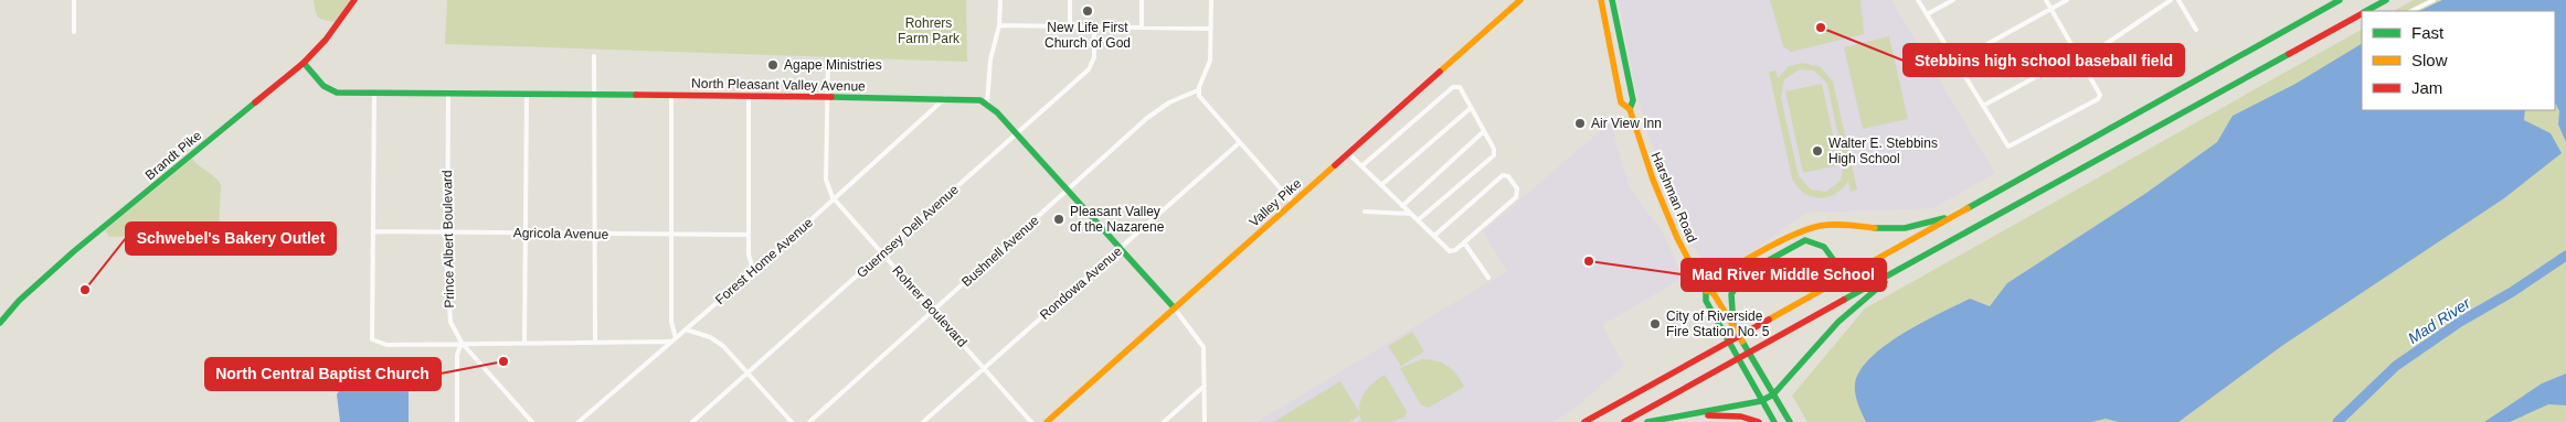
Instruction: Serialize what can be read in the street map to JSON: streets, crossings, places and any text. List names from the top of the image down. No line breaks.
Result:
{"streets":{"main road":["North Pleasant Valley Avenue","Brandt Pike","Harshman Road","Valley Pike"],"street":["Guernsey Dell Avenue","Agricola Avenue","Prince Albert Boulevard","Bushnell Avenue","Forest Home Avenue","Rondowa Avenue","Rohrer Boulevard"]},"crossings":[["North Pleasant Valley Avenue","Brandt Pike"],["North Pleasant Valley Avenue","Prince Albert Boulevard"],["North Pleasant Valley Avenue","Forest Home Avenue"],["North Pleasant Valley Avenue","Rohrer Boulevard"],["Guernsey Dell Avenue","Rohrer Boulevard"],["Agricola Avenue","Prince Albert Boulevard"],["Bushnell Avenue","Rohrer Boulevard"],["Forest Home Avenue","Rohrer Boulevard"],["Rondowa Avenue","Rohrer Boulevard"]],"water":["Mad River"],"parks":["Rohrers Farm Park"],"places":["New Life First Church of God","Stebbins high school baseball field","Agape Ministries","Air View Inn","Walter E. Stebbins High School","Pleasant Valley of the Nazarene","Mad River Middle School","Schwebel's Bakery Outlet","City of Riverside Fire Station No. 5","North Central Baptist Church"],"legend":["Fast","Slow","Jam"]}
